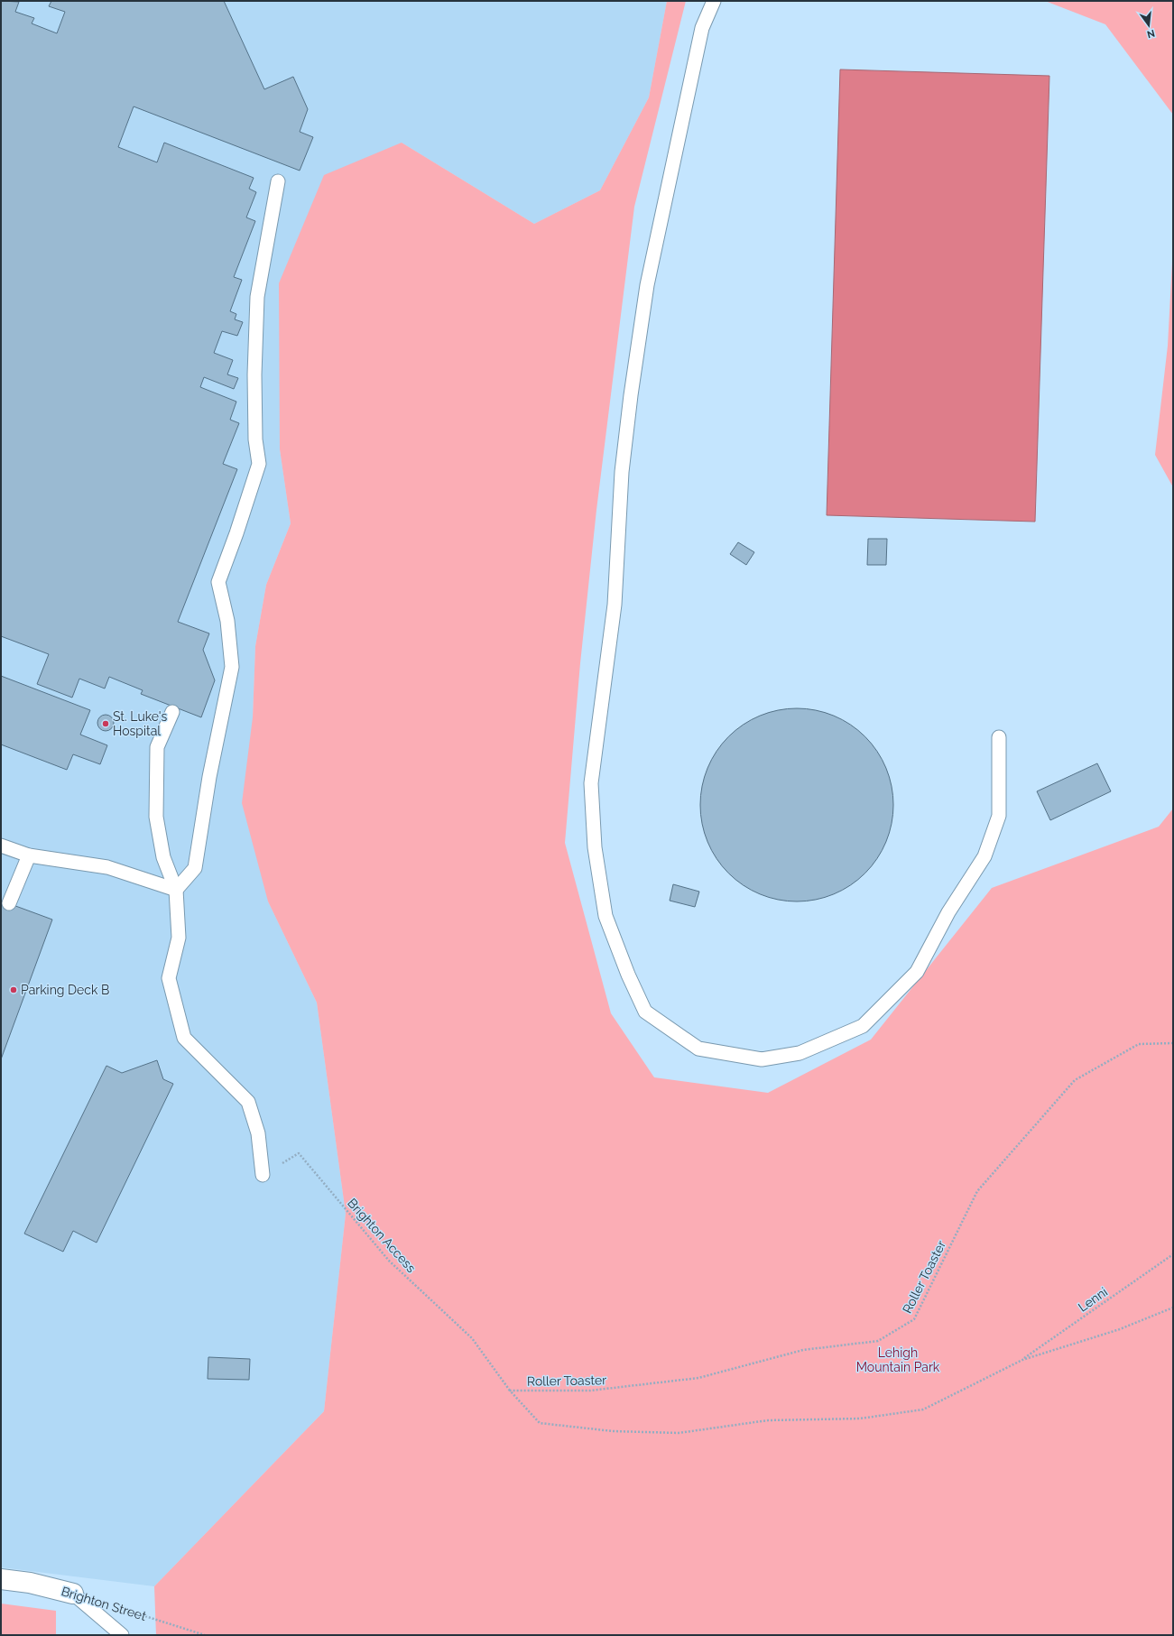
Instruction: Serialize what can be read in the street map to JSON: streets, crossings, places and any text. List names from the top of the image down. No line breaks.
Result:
{"streets":{"street":["Brighton Street"],"path":["Brighton Access","Roller Toaster","Lenni"]},"crossings":[["Brighton Access","Roller Toaster"],["Roller Toaster","Lenni"]],"parks":["Lehigh Mountain Park"],"places":["St. Luke's Hospital","Parking Deck B"],"north":"bottom"}
